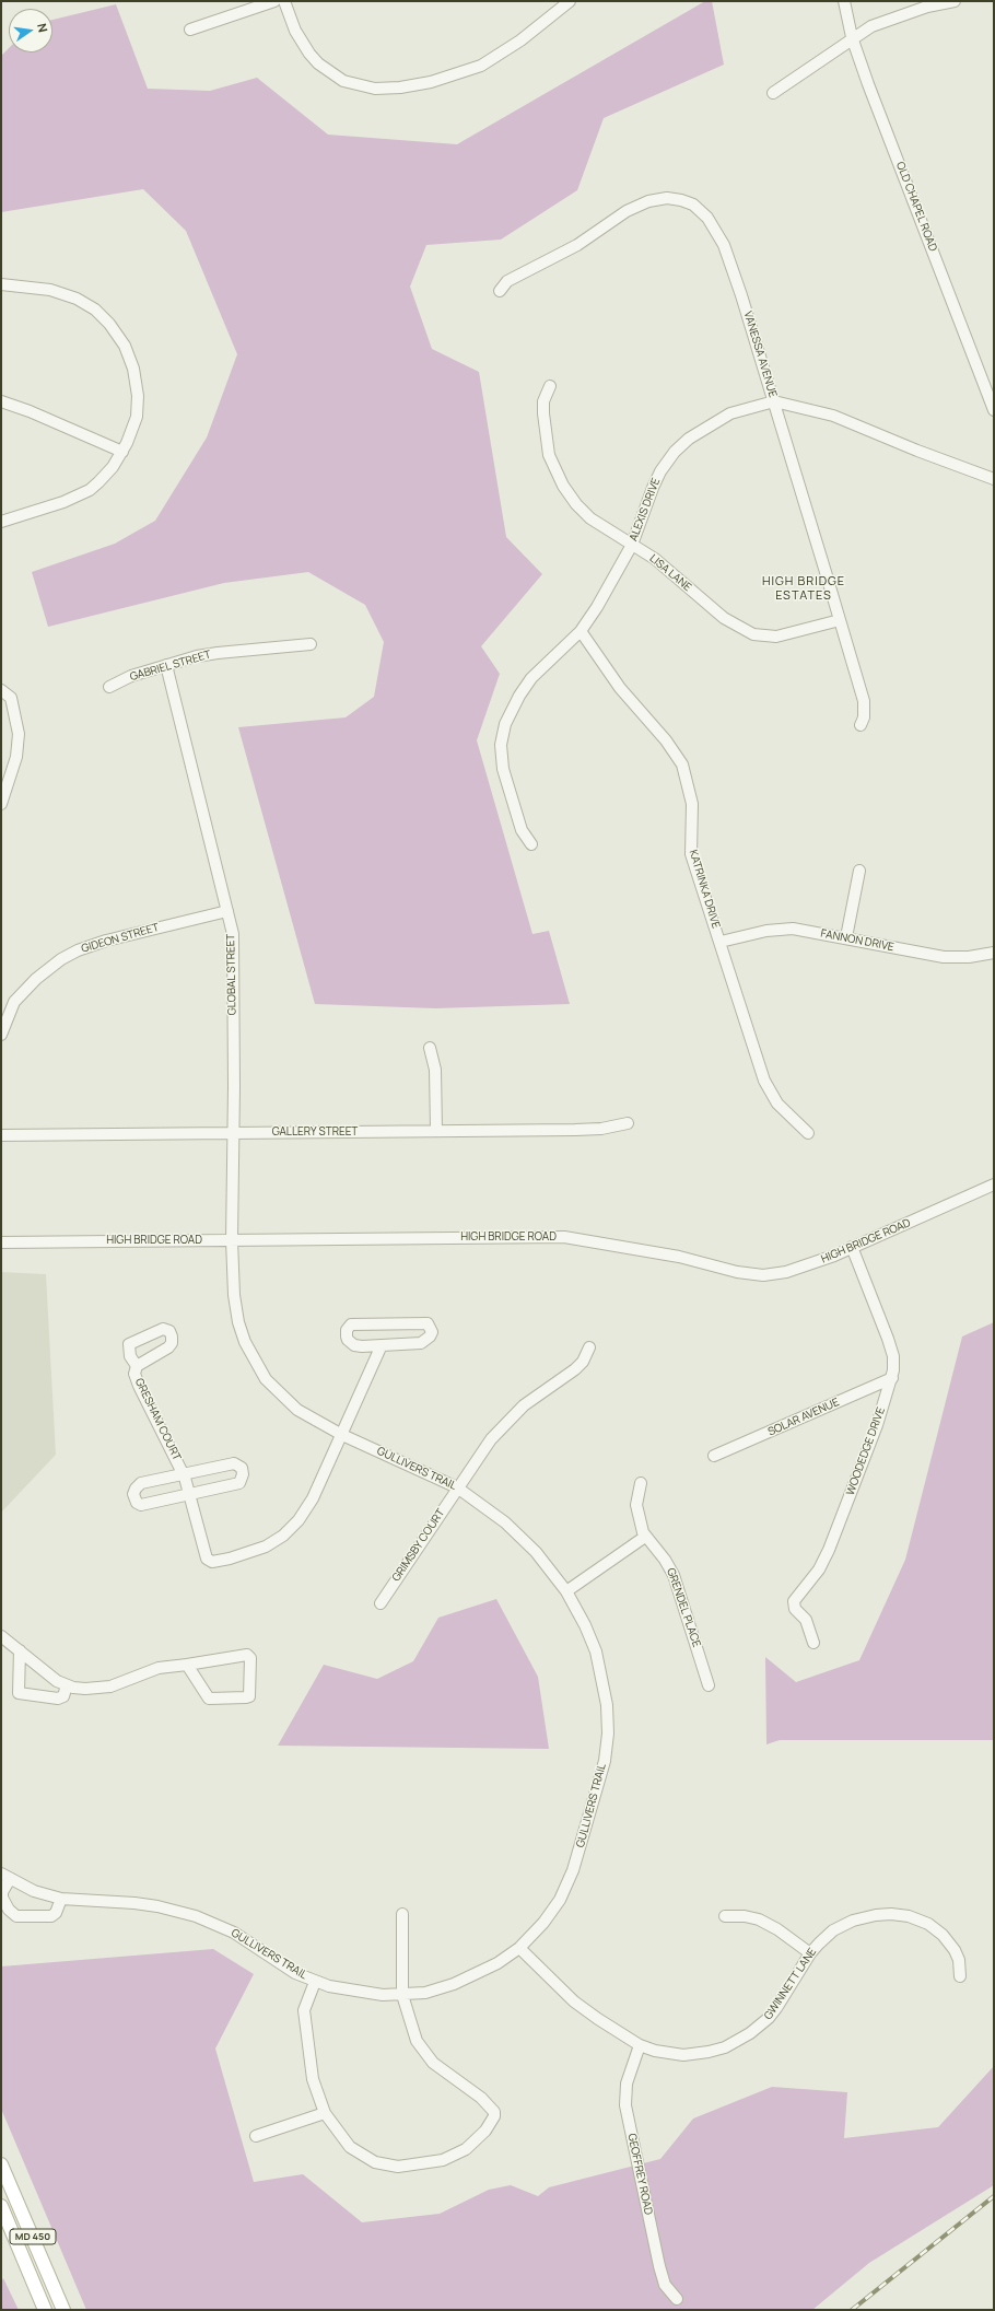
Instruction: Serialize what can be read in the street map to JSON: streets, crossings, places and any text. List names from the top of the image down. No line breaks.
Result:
{"streets":{"main road":["MD 450"],"street":["OLD CHAPEL ROAD","VANESSA AVENUE","ALEXIS DRIVE","LISA LANE","GABRIEL STREET","KATRINKA DRIVE","GIDEON STREET","FANNON DRIVE","GLOBAL STREET","GALLERY STREET","HIGH BRIDGE ROAD","SOLAR AVENUE","GRESHAM COURT","WOODEDGE DRIVE","GULLIVERS TRAIL","GRIMSBY COURT","GRENDEL PLACE","GWINNETT LANE","GEOFFREY ROAD"]},"crossings":[["VANESSA AVENUE","ALEXIS DRIVE"],["VANESSA AVENUE","LISA LANE"],["ALEXIS DRIVE","LISA LANE"],["ALEXIS DRIVE","KATRINKA DRIVE"],["GABRIEL STREET","GLOBAL STREET"],["KATRINKA DRIVE","FANNON DRIVE"],["GIDEON STREET","GLOBAL STREET"],["GLOBAL STREET","GALLERY STREET"],["GLOBAL STREET","HIGH BRIDGE ROAD"],["GLOBAL STREET","GULLIVERS TRAIL"],["HIGH BRIDGE ROAD","WOODEDGE DRIVE"],["HIGH BRIDGE ROAD","GULLIVERS TRAIL"],["SOLAR AVENUE","WOODEDGE DRIVE"],["GRESHAM COURT","GULLIVERS TRAIL"],["GULLIVERS TRAIL","GRIMSBY COURT"],["GULLIVERS TRAIL","GWINNETT LANE"],["GWINNETT LANE","GEOFFREY ROAD"]],"districts":["HIGH BRIDGE ESTATES"],"north":"right"}
